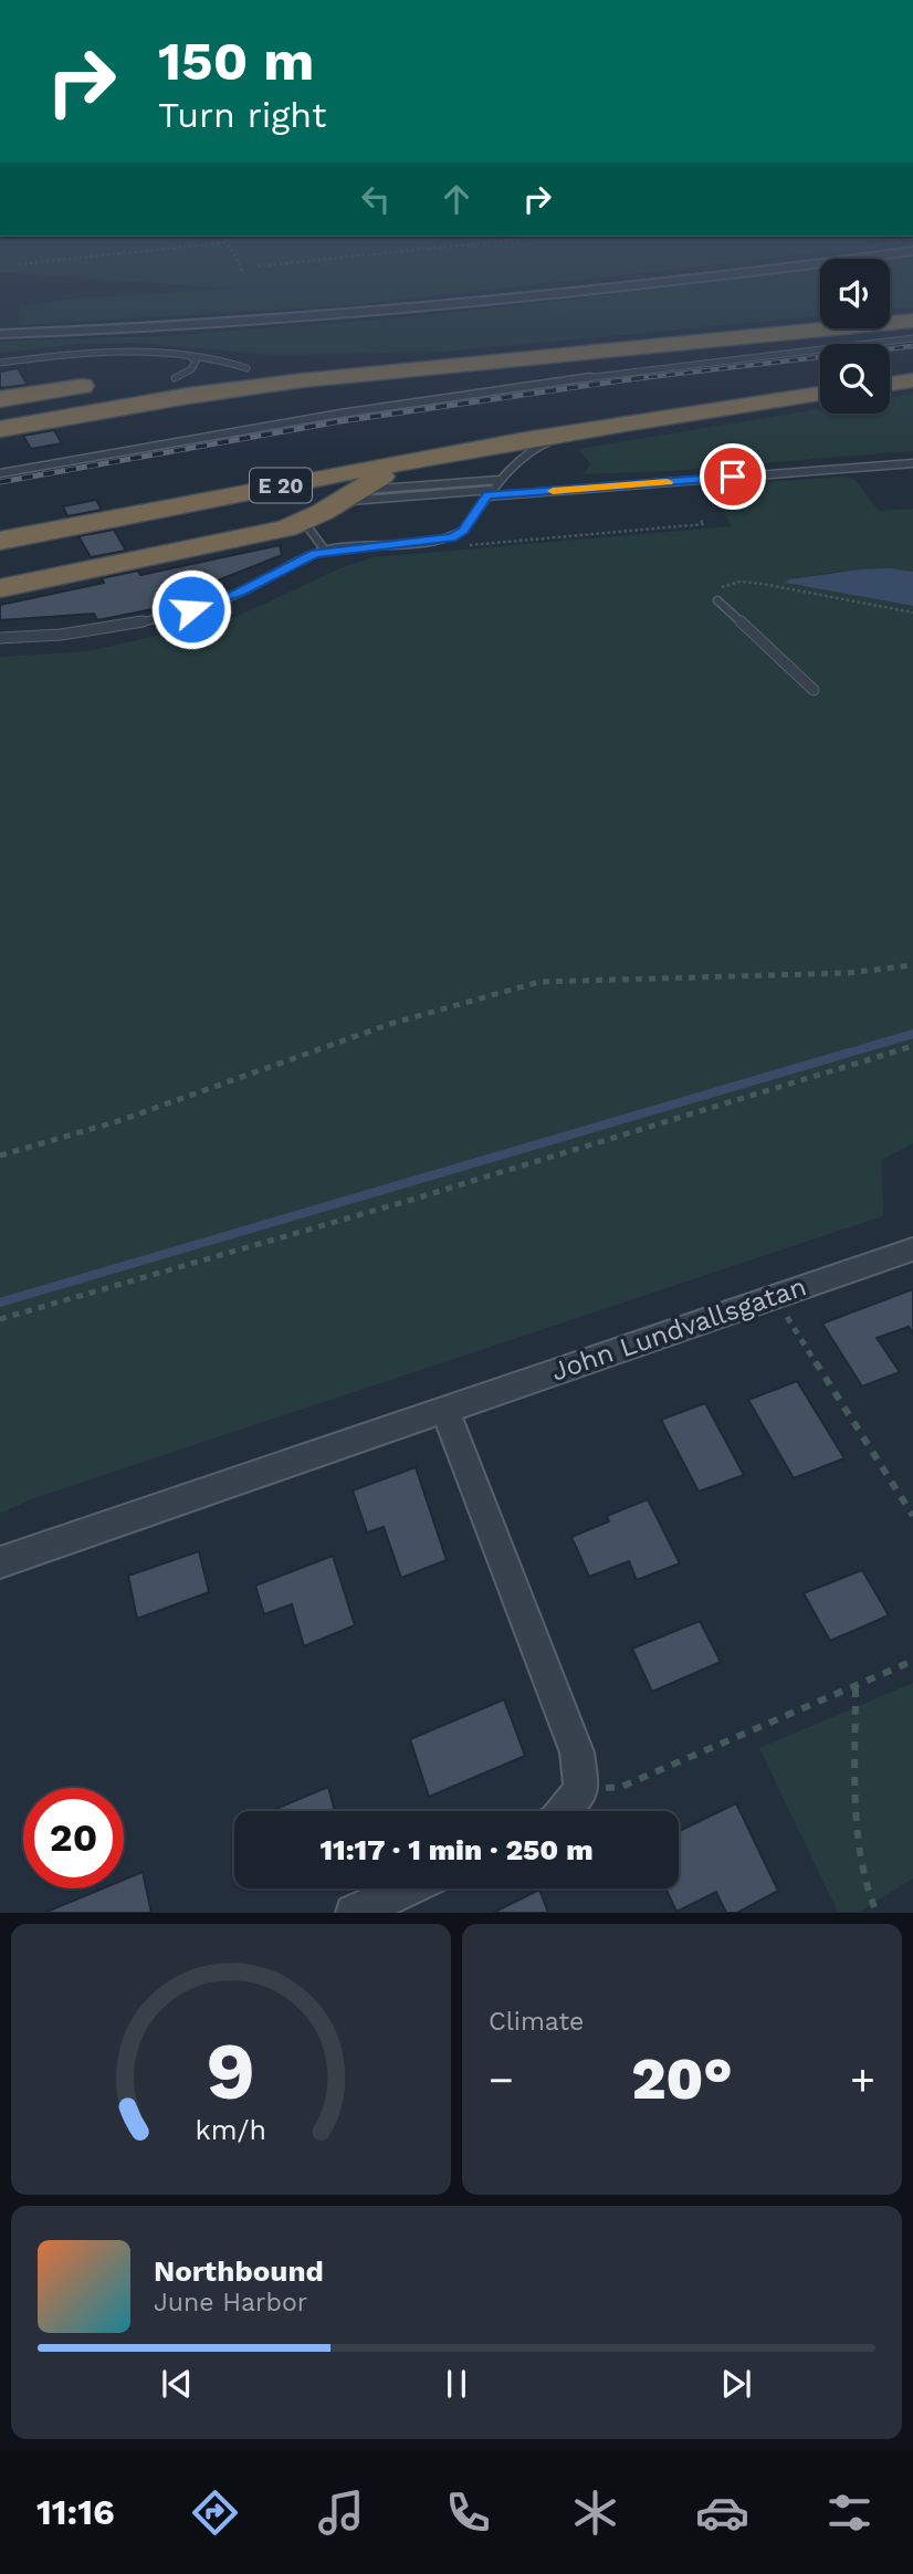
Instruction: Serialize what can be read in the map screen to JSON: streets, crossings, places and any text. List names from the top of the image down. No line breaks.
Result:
{"streets":{"highway":["E 20"],"street":["John Lundvallsgatan"]},"page":{"turn":["150 m","Turn right"],"limit":"20","trip":"11:17 · 1 min · 250 m","tile":"Climate","heat":["−","20°","+"],"song":["Northbound","June Harbor"],"tabs":"11:16","gauge":["9","km/h"]}}
